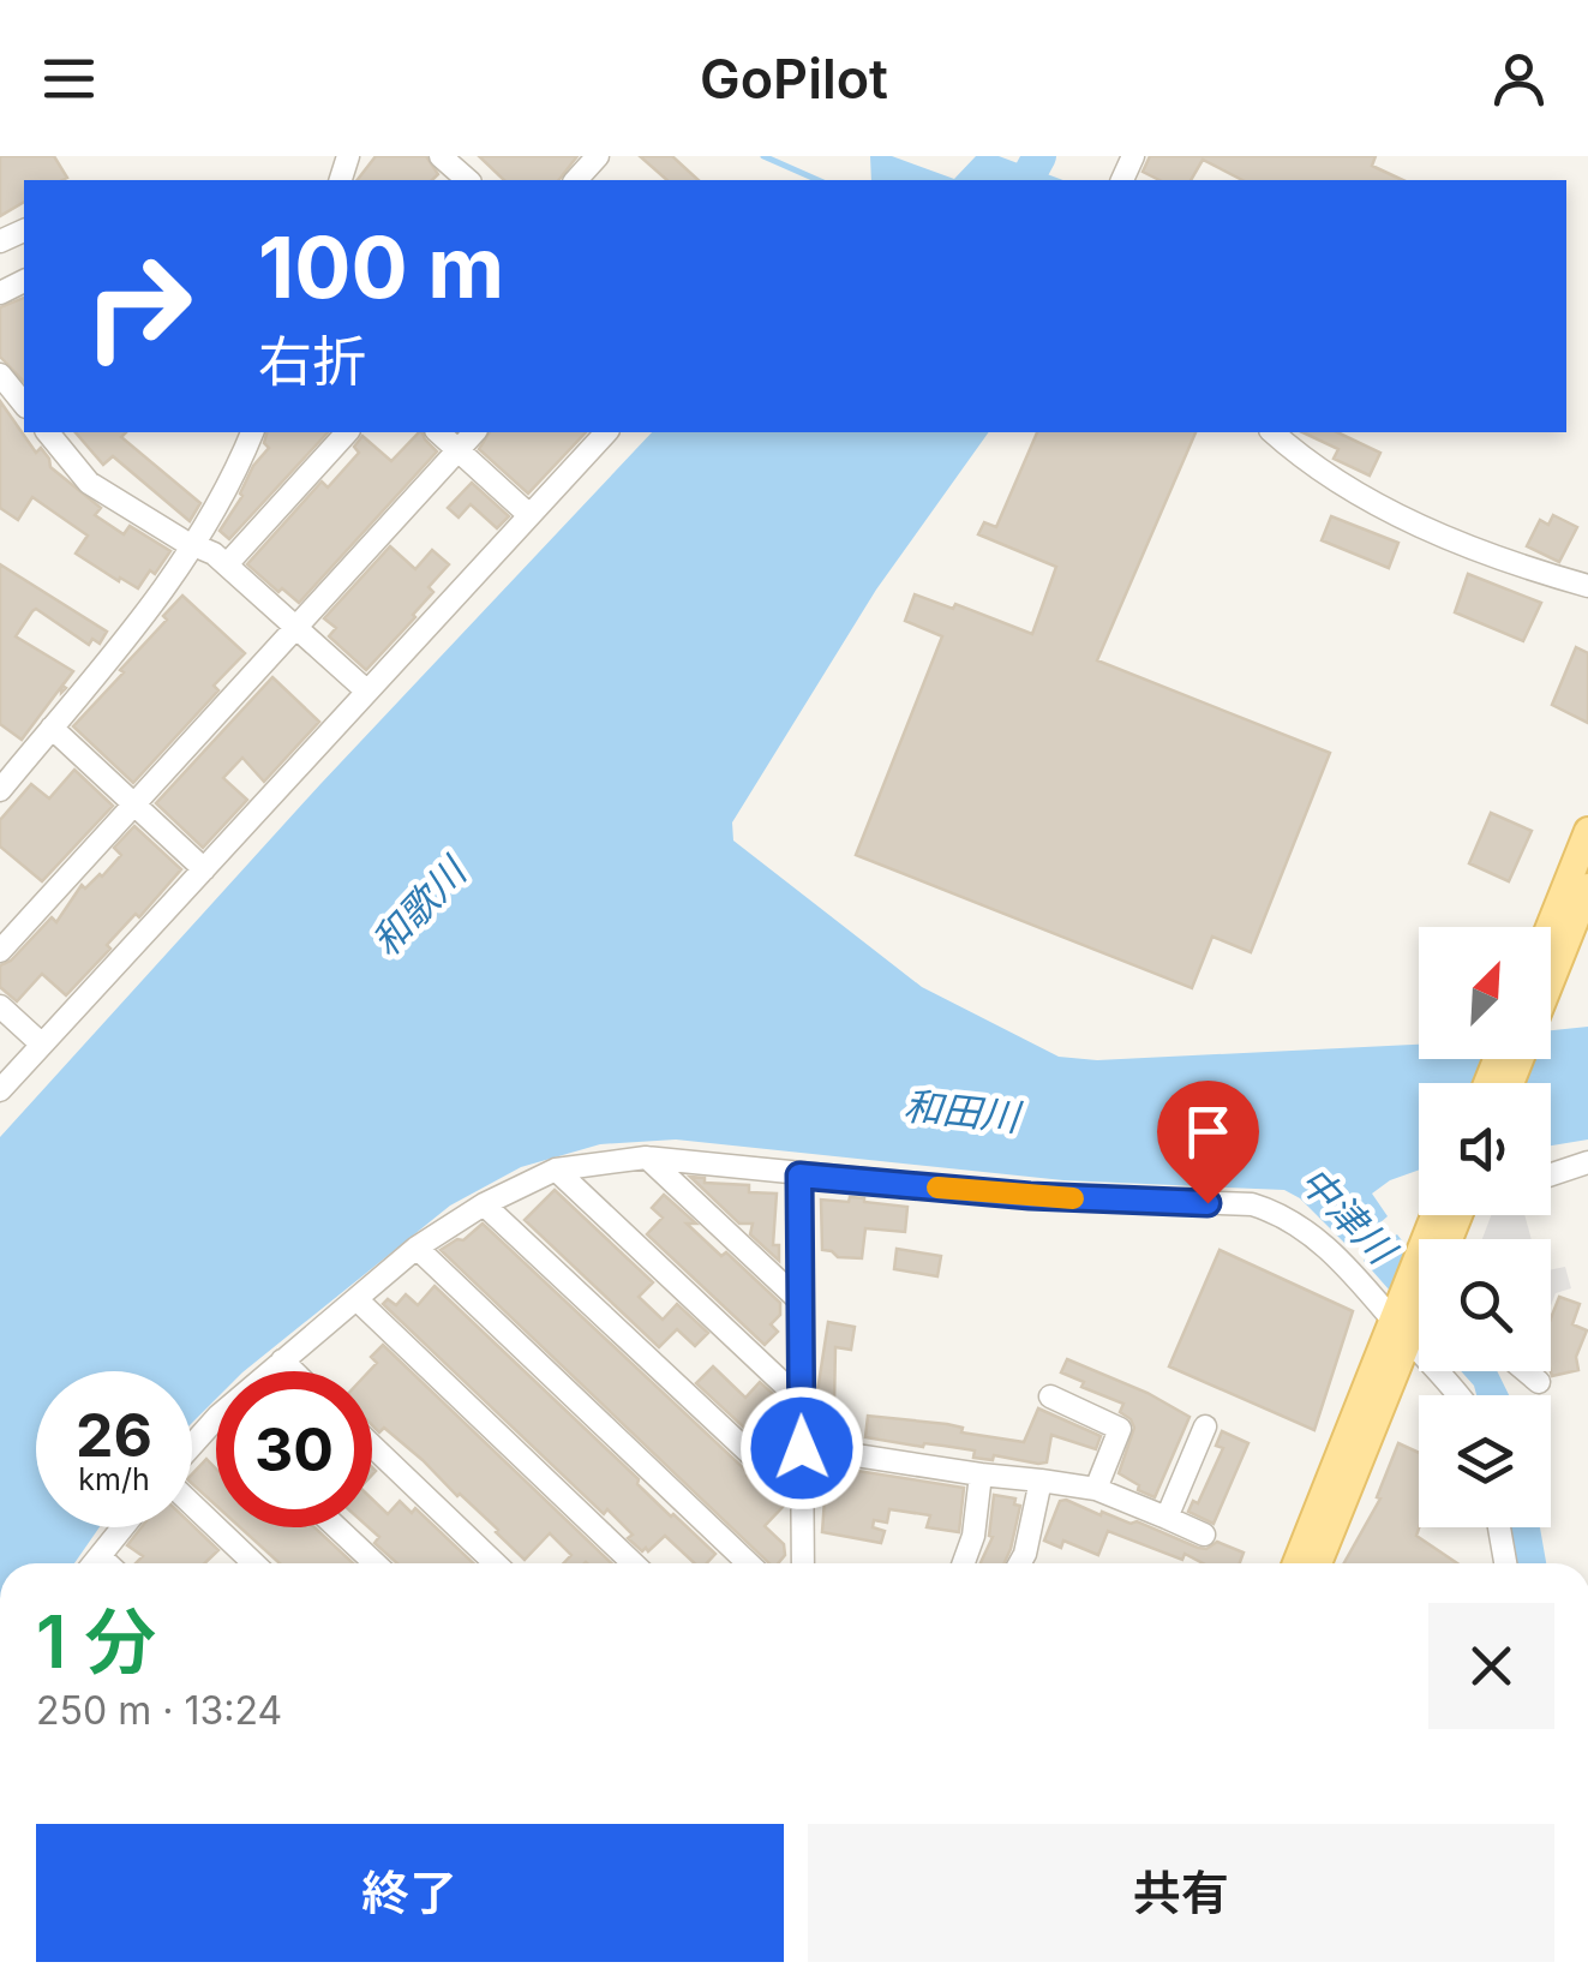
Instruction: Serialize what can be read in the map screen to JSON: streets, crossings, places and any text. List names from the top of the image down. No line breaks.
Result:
{"water":["和歌川","和田川","中津川"],"north":"top right","page":{"header":"GoPilot","turn":["100 m","右折"],"speed":"26 km/h","limit":"30","heading":["1 分","250 m · 13:24"],"buttons":["終了","共有"]}}
